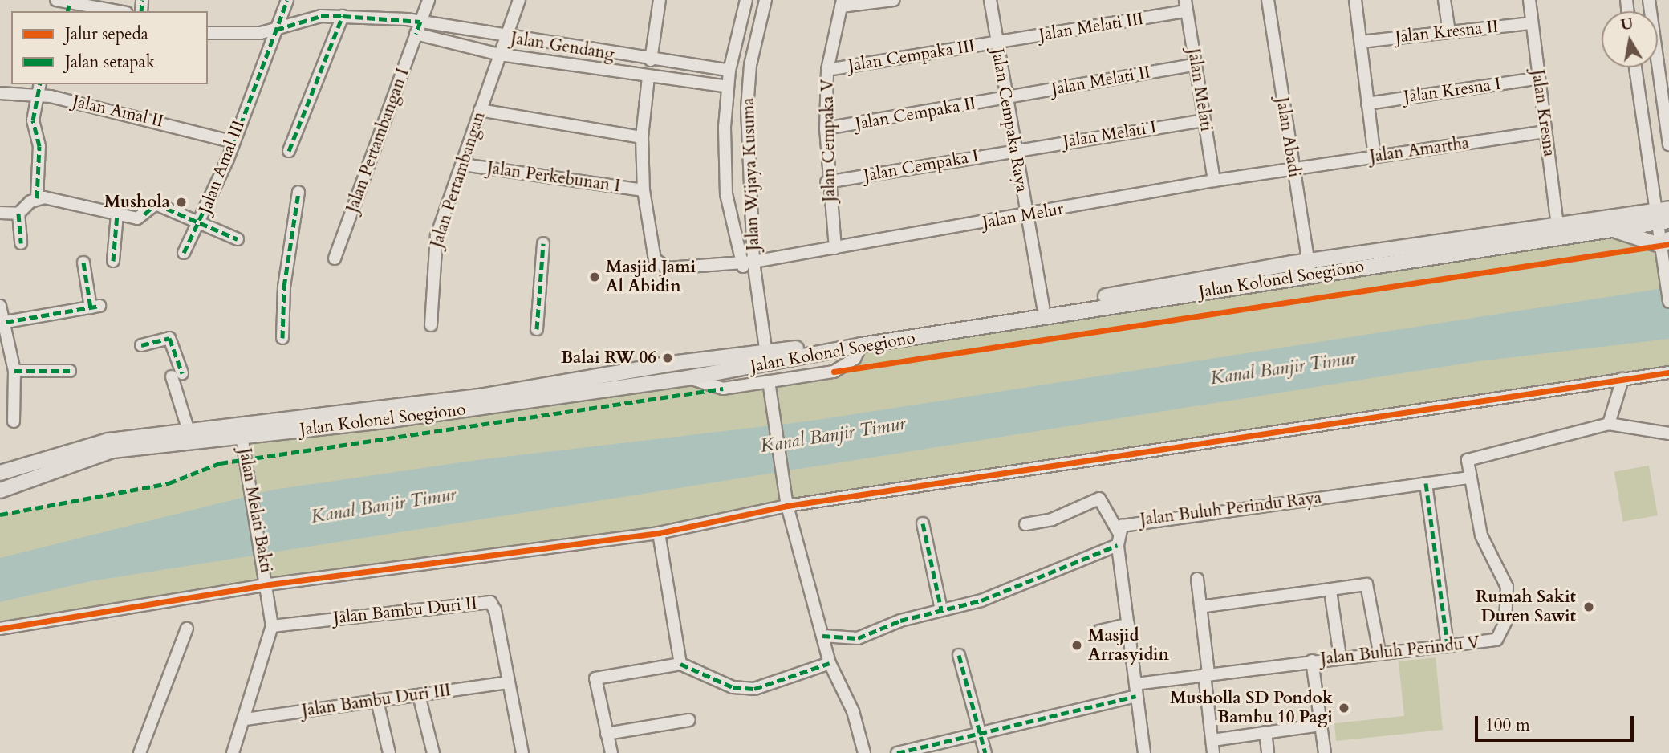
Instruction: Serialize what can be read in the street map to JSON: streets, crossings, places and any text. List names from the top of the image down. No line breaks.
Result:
{"streets":{"main road":["Jalan Kolonel Soegiono"],"street":["Jalan Melati III","Jalan Kresna II","Jalan Gendang","Jalan Cempaka III","Jalan Melati II","Jalan Melati","Jalan Kresna I","Jalan Amal II","Jalan Kresna","Jalan Cempaka II","Jalan Cempaka Raya","Jalan Melati I","Jalan Abadi","Jalan Pertambangan I","Jalan Cempaka V","Jalan Amartha","Jalan Cempaka I","Jalan Amal III","Jalan Wijaya Kusuma","Jalan Perkebunan I","Jalan Pertambangan","Jalan Melur","Jalan Buluh Perindu Raya","Jalan Melati Bakti","Jalan Bambu Duri II","Jalan Buluh Perindu V","Jalan Bambu Duri III"]},"crossings":[["Jalan Melati III","Jalan Cempaka III"],["Jalan Melati III","Jalan Melati"],["Jalan Melati III","Jalan Cempaka Raya"],["Jalan Kresna II","Jalan Kresna"],["Jalan Gendang","Jalan Pertambangan I"],["Jalan Gendang","Jalan Amal III"],["Jalan Gendang","Jalan Wijaya Kusuma"],["Jalan Gendang","Jalan Pertambangan"],["Jalan Cempaka III","Jalan Cempaka Raya"],["Jalan Cempaka III","Jalan Cempaka V"],["Jalan Melati II","Jalan Melati"],["Jalan Melati II","Jalan Cempaka II"],["Jalan Melati II","Jalan Cempaka Raya"],["Jalan Melati","Jalan Melati I"],["Jalan Melati","Jalan Melur"],["Jalan Kresna I","Jalan Kresna"],["Jalan Amal II","Jalan Amal III"],["Jalan Kresna","Jalan Amartha"],["Jalan Kresna","Jalan Kolonel Soegiono"],["Jalan Cempaka II","Jalan Cempaka Raya"],["Jalan Cempaka II","Jalan Cempaka V"],["Jalan Cempaka Raya","Jalan Melati I"],["Jalan Cempaka Raya","Jalan Cempaka I"],["Jalan Cempaka Raya","Jalan Melur"],["Jalan Cempaka Raya","Jalan Kolonel Soegiono"],["Jalan Melati I","Jalan Cempaka I"],["Jalan Abadi","Jalan Amartha"],["Jalan Abadi","Jalan Melur"],["Jalan Abadi","Jalan Kolonel Soegiono"],["Jalan Cempaka V","Jalan Cempaka I"],["Jalan Cempaka V","Jalan Melur"],["Jalan Amartha","Jalan Melur"],["Jalan Wijaya Kusuma","Jalan Melur"],["Jalan Wijaya Kusuma","Jalan Kolonel Soegiono"],["Jalan Perkebunan I","Jalan Pertambangan"],["Jalan Perkebunan I","Jalan Melur"],["Jalan Kolonel Soegiono","Jalan Melati Bakti"],["Jalan Buluh Perindu Raya","Jalan Buluh Perindu V"],["Jalan Melati Bakti","Jalan Bambu Duri II"],["Jalan Melati Bakti","Jalan Bambu Duri III"],["Jalan Bambu Duri II","Jalan Bambu Duri III"]],"water":["Kanal Banjir Timur"],"places":["Mushola","Masjid Jami Al Abidin","Balai RW 06","Rumah Sakit Duren Sawit","Masjid Arrasyidin","Musholla SD Pondok Bambu 10 Pagi"],"legend":["Jalur sepeda","Jalan setapak"],"scale_bar":"100 m","north":"top"}
